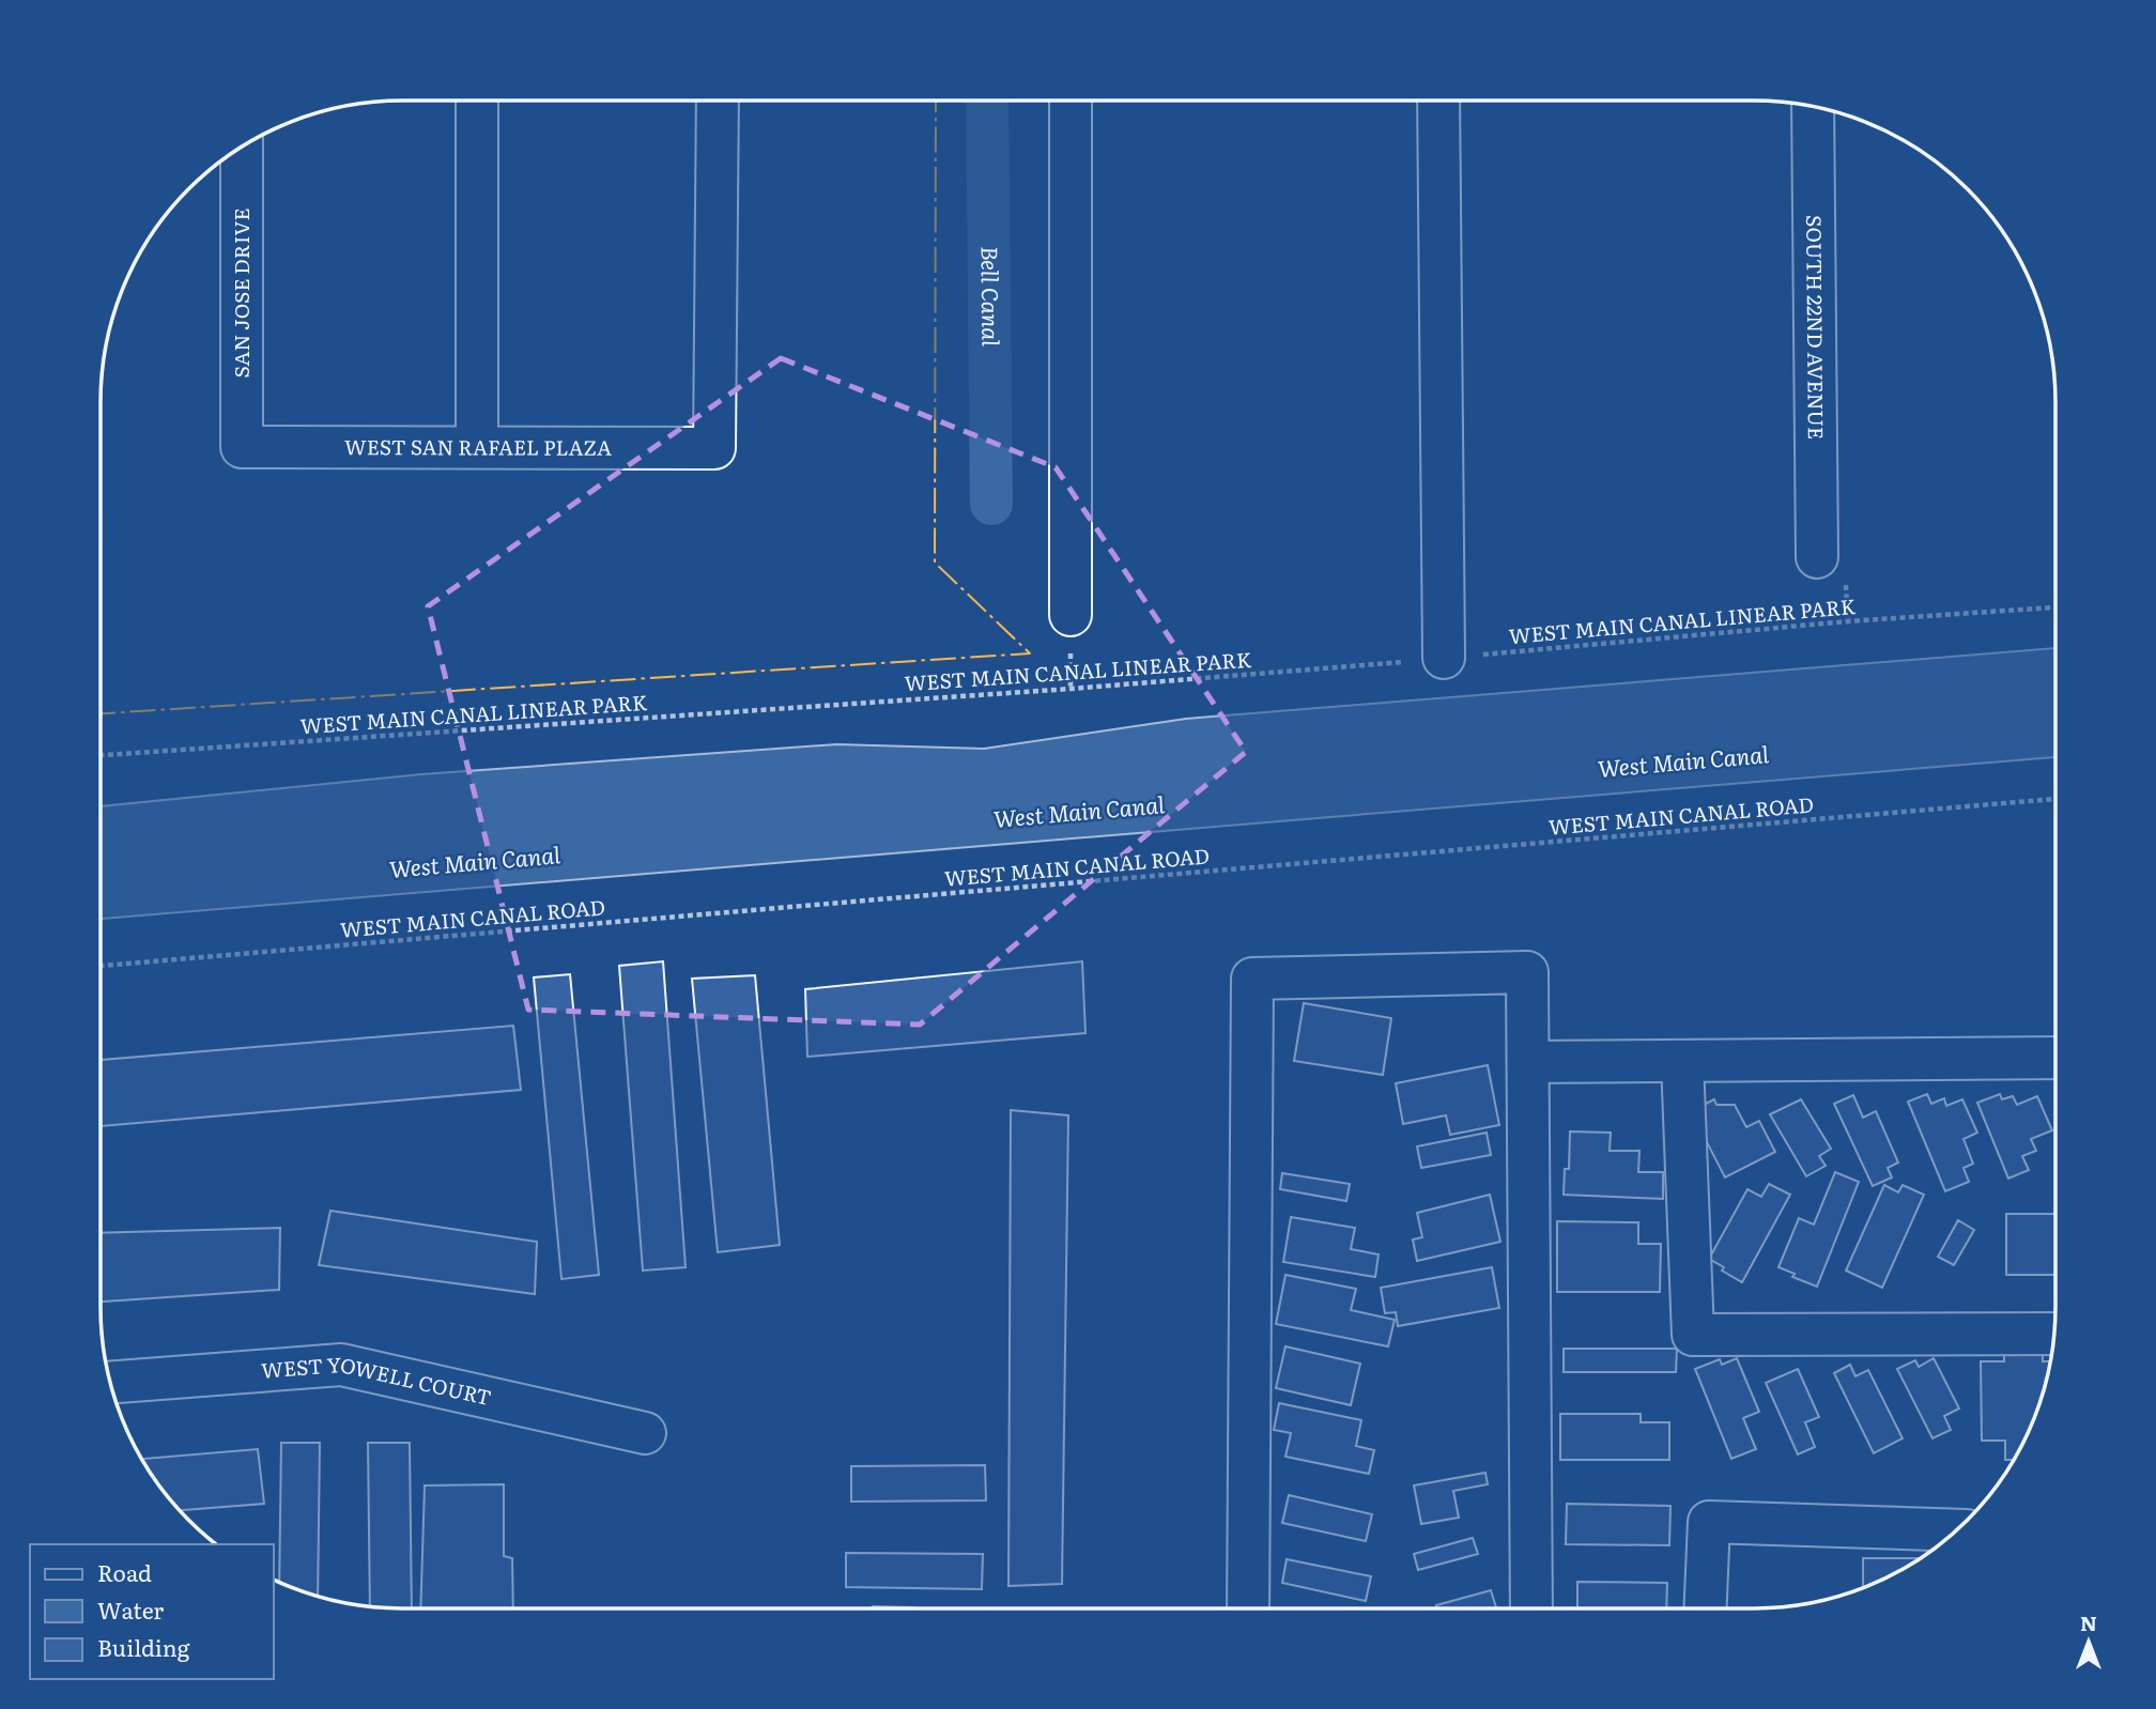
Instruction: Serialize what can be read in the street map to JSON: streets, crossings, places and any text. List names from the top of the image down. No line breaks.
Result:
{"streets":{"street":["SAN JOSE DRIVE","SOUTH 22ND AVENUE","WEST SAN RAFAEL PLAZA","WEST YOWELL COURT"],"path":["WEST MAIN CANAL LINEAR PARK","WEST MAIN CANAL ROAD"]},"crossings":[["SAN JOSE DRIVE","WEST SAN RAFAEL PLAZA"]],"water":["Bell Canal","West Main Canal"],"legend":["Road","Water","Building"],"north":"top"}
